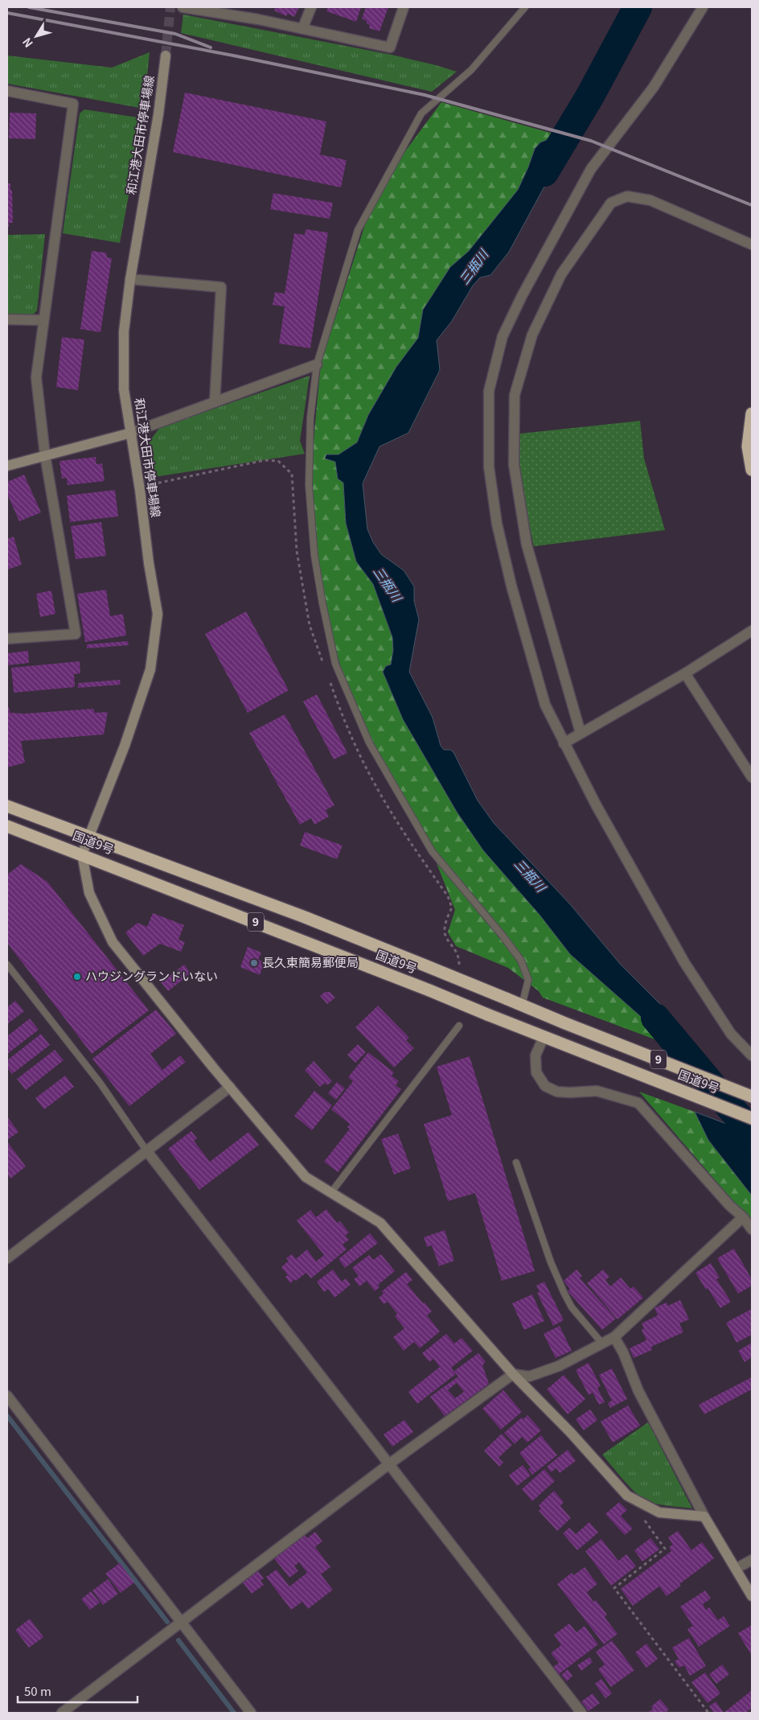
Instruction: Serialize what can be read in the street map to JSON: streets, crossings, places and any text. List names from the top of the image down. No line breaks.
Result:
{"streets":{"highway":["国道9号","9"],"street":["和江港大田市停車場線"]},"crossings":[["和江港大田市停車場線","国道9号"]],"water":["三瓶川"],"places":["長久東簡易郵便局","ハウジングランドいない"],"scale_bar":"50 m","north":"bottom left"}
